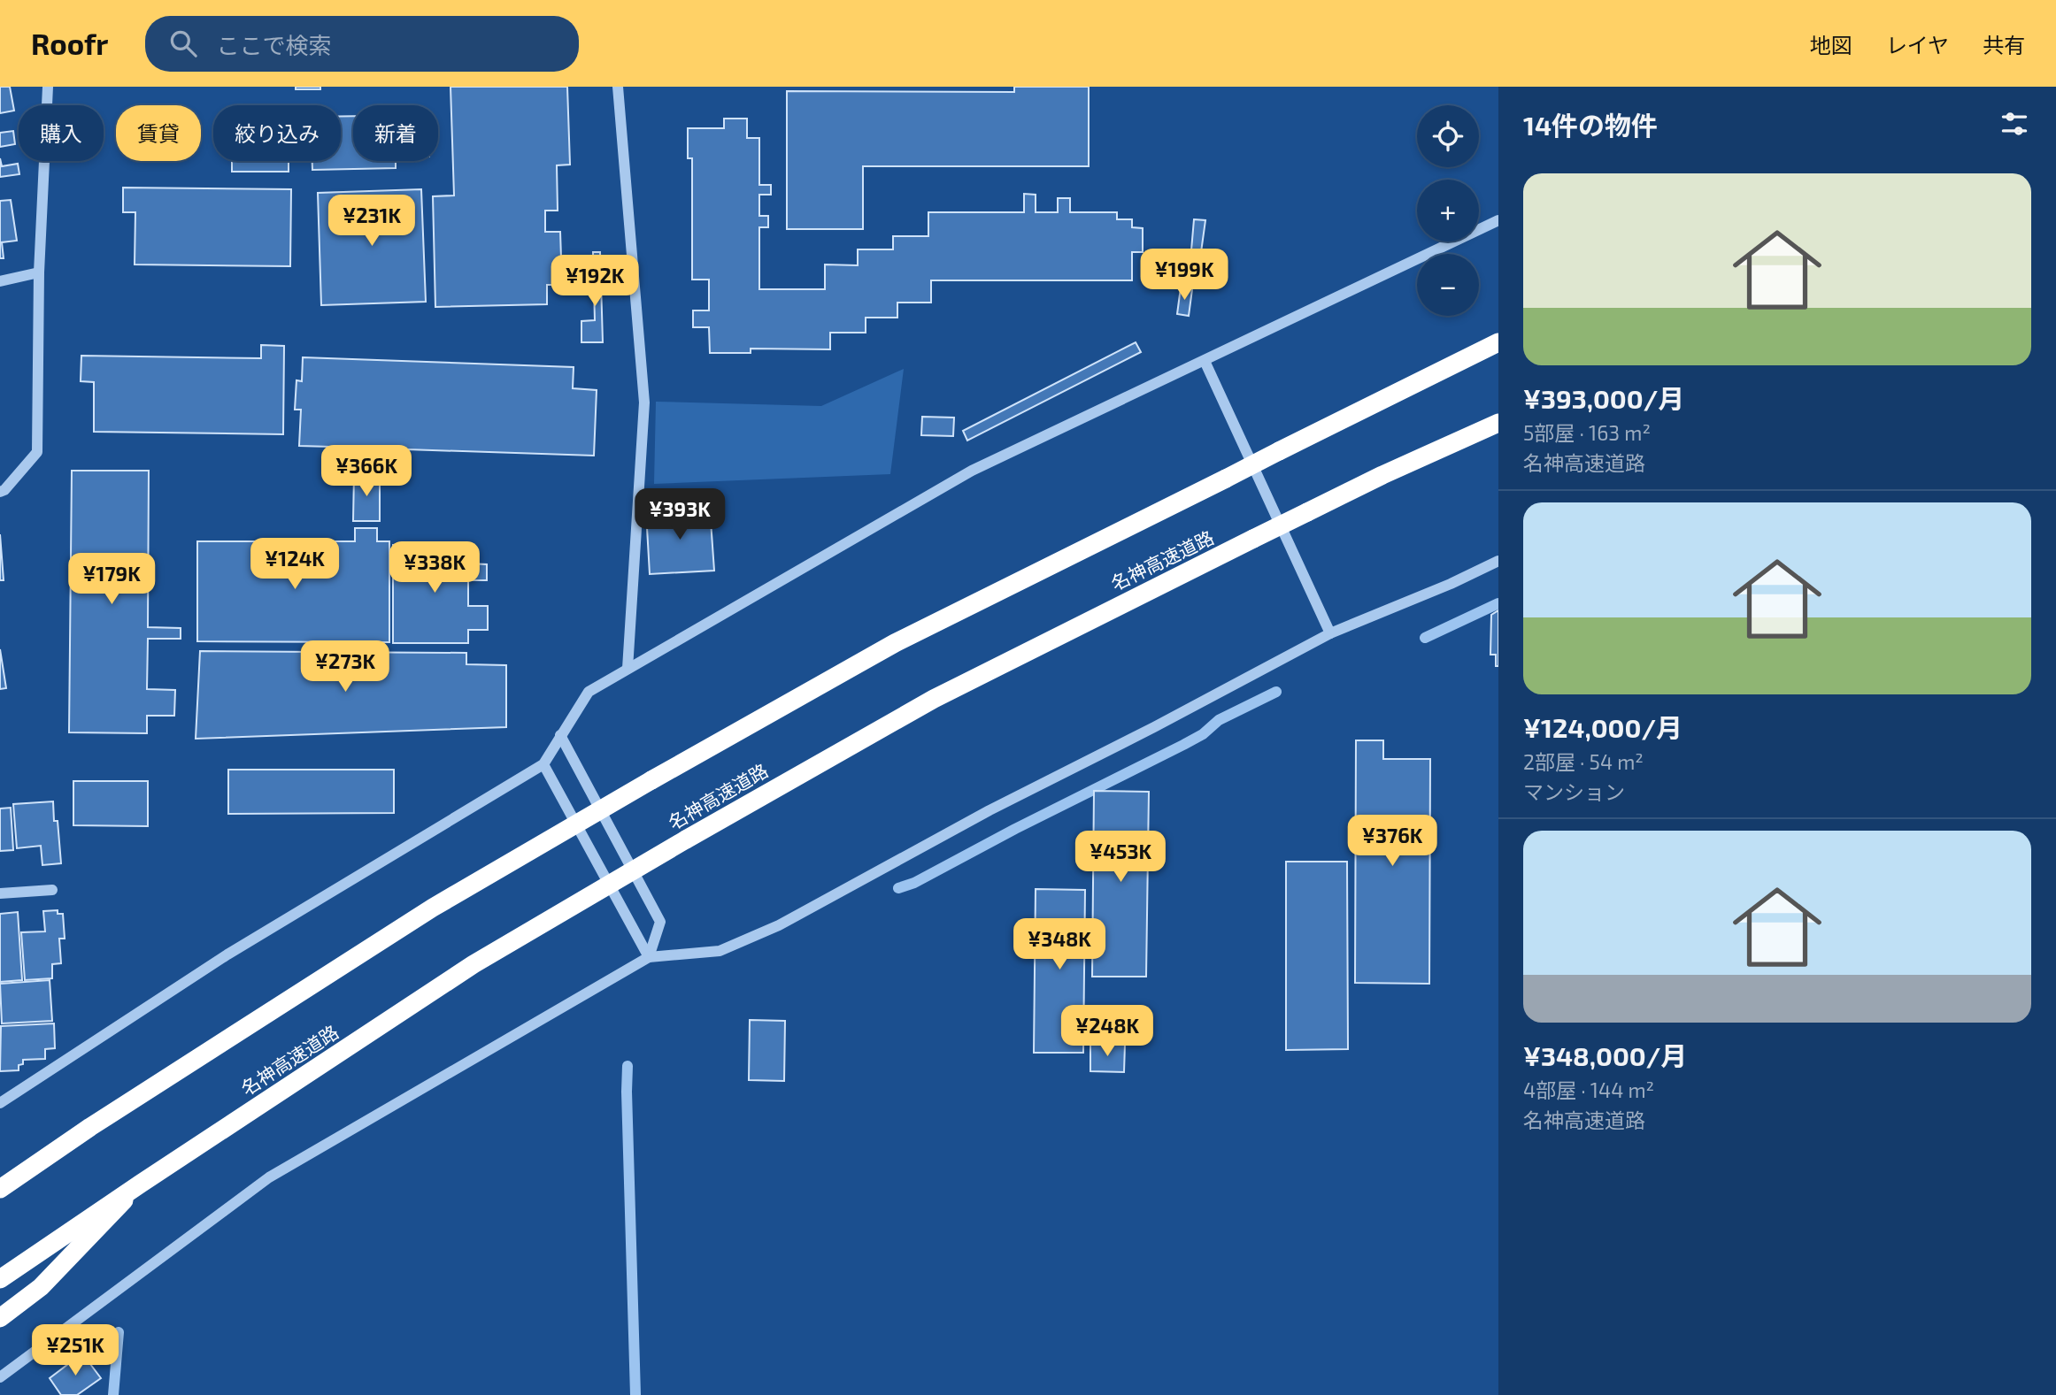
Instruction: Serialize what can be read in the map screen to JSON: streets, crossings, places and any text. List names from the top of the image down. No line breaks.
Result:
{"streets":{"highway":["名神高速道路"]},"page":{"header":"Roofr","search":"ここで検索","nav":["地図","レイヤ","共有"],"heading":"14件の物件","map_buttons":["+","−"],"chip":["購入","賃貸","絞り込み","新着"],"list":[{"name":"¥393,000/月","note":"5部屋 · 163 m² · 名神高速道路"},{"name":"¥124,000/月","note":"2部屋 · 54 m² · マンション"},{"name":"¥348,000/月","note":"4部屋 · 144 m² · 名神高速道路"}],"price":["¥231K","¥199K","¥192K","¥366K","¥393K","¥124K","¥338K","¥179K","¥273K","¥376K","¥453K","¥348K","¥248K","¥251K"]}}
